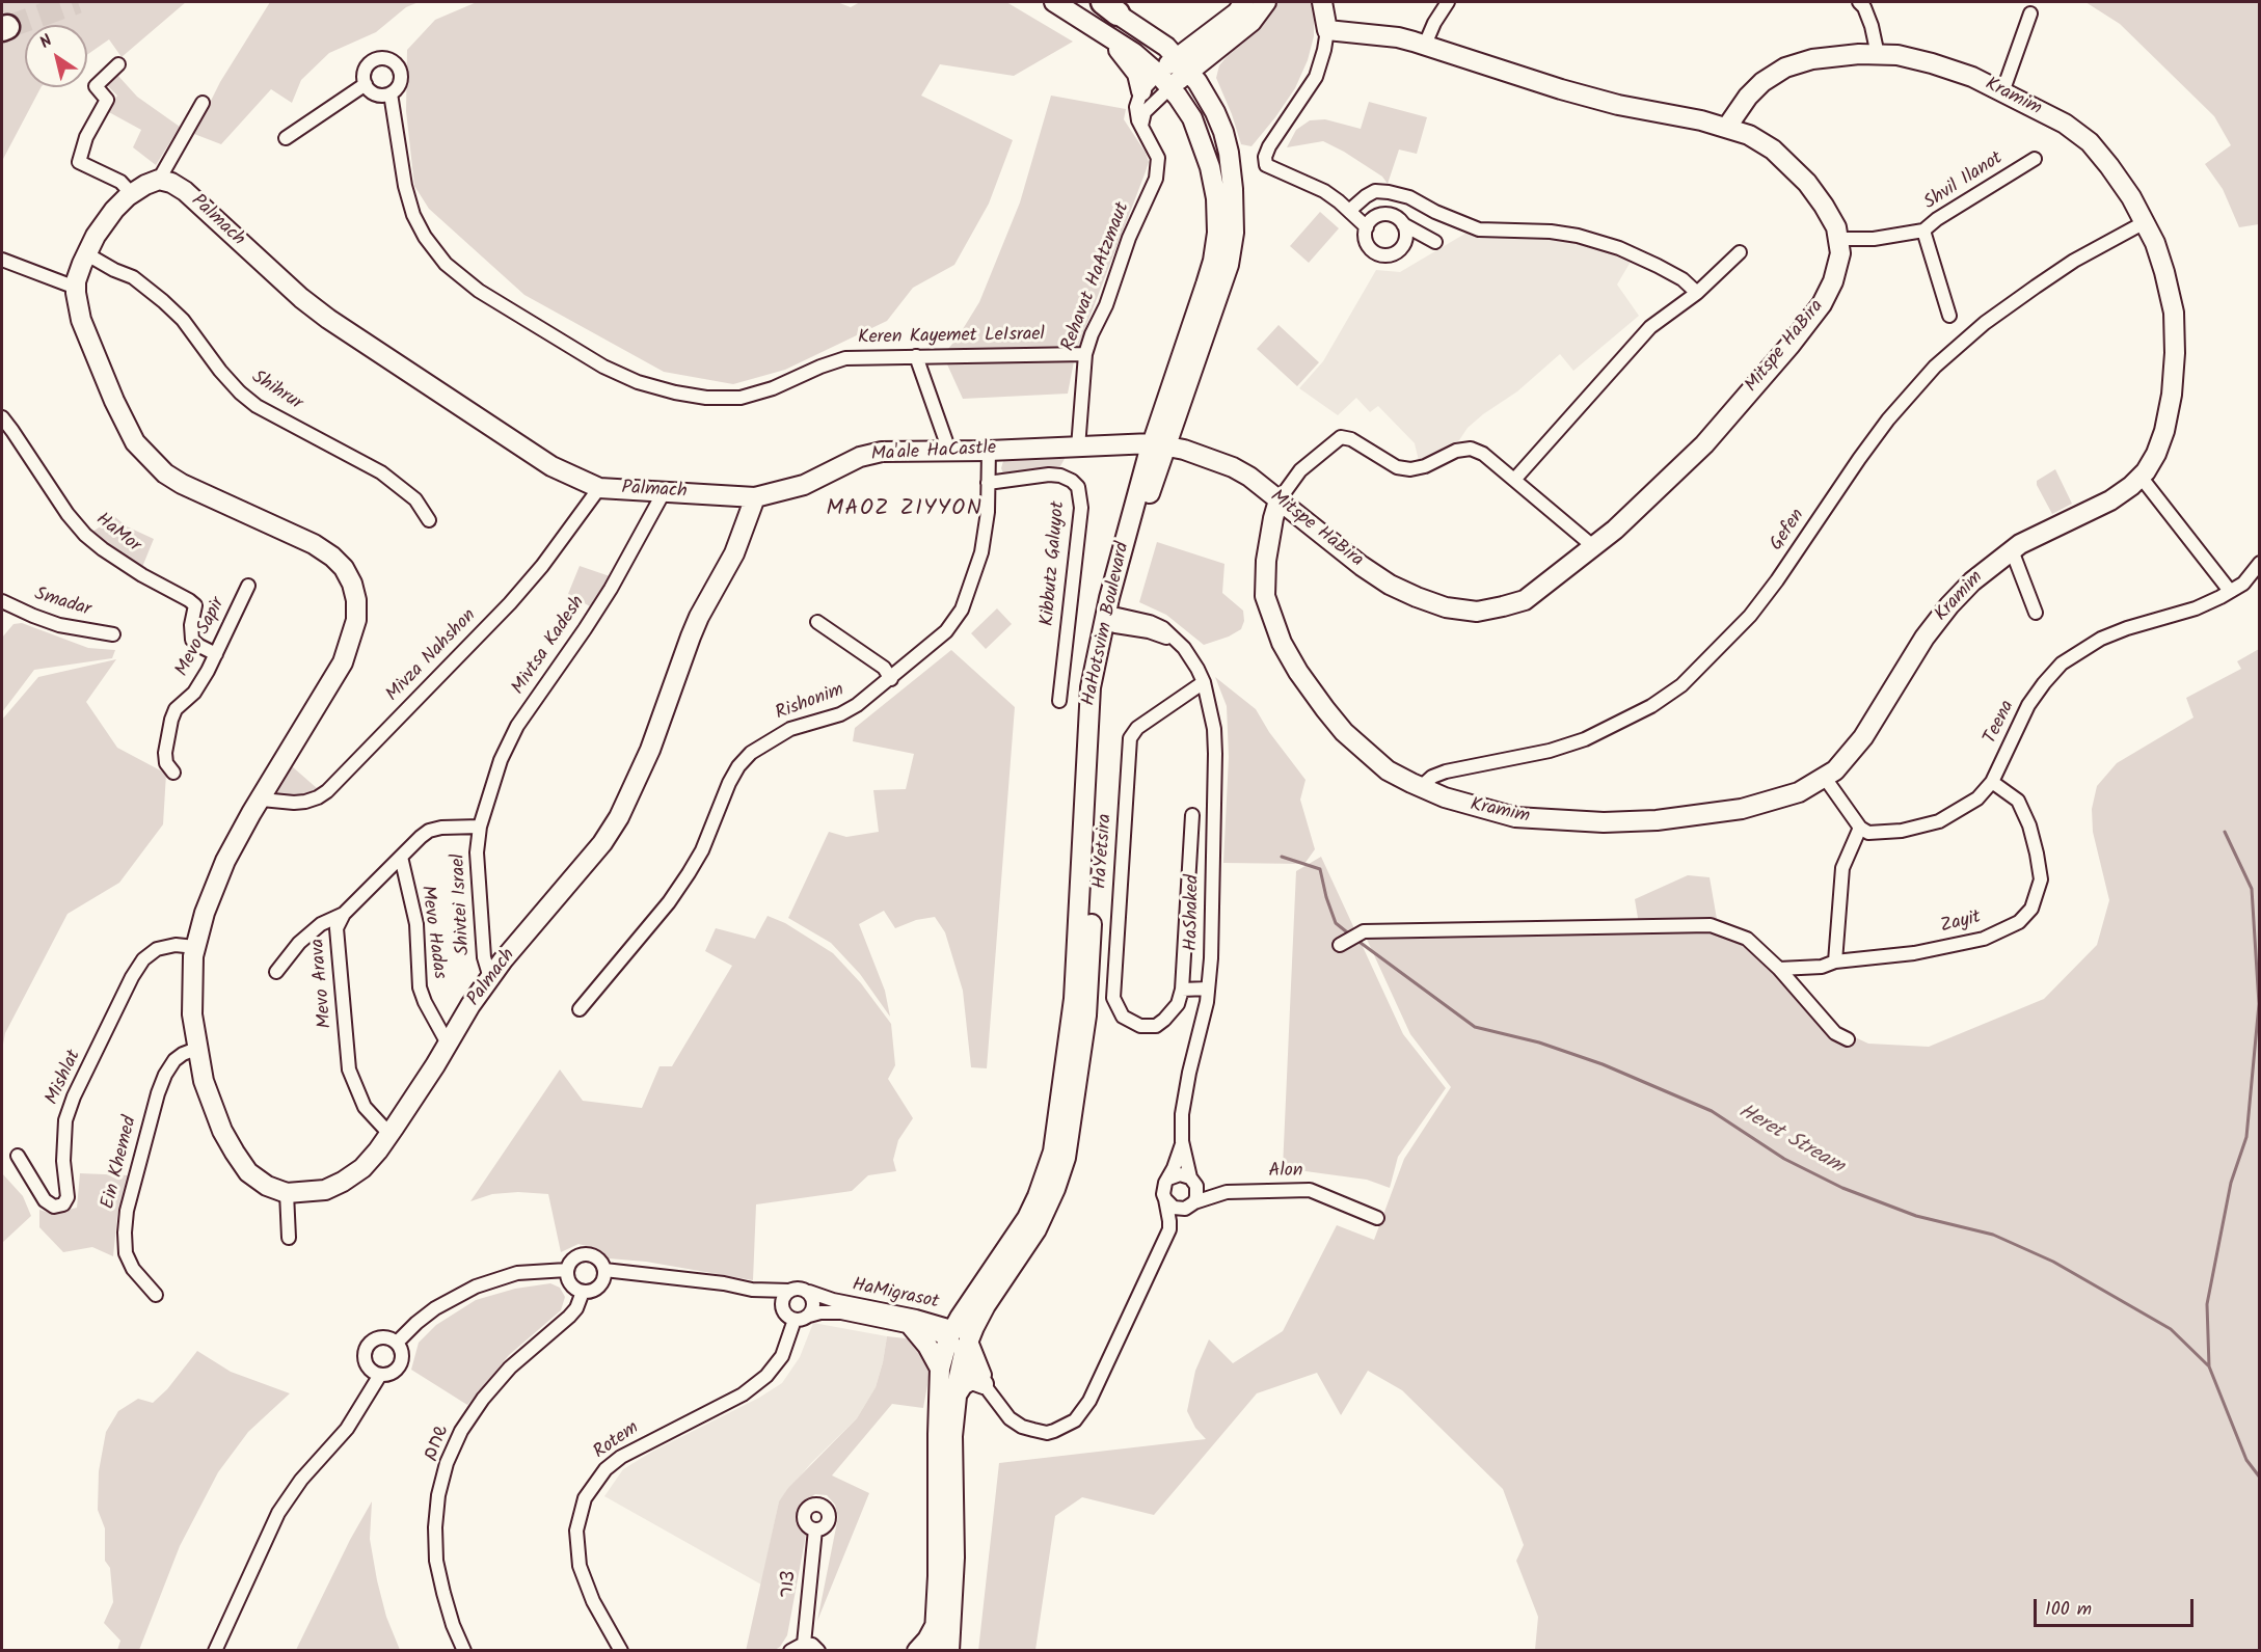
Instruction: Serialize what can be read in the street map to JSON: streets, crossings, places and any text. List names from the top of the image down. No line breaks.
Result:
{"streets":{"street":["Kramim","Shvil Ilanot","Palmach","Rehavat HaAtzmaut","Keren Kayemet LeIsrael","Mitspe HaBira","Shihrur","Ma'ale HaCastle","Gefen","HaMor","Kibbutz Galuyot","Smadar","HaHotsvim Boulevard","Mevo Sapir","Mivtsa Kadesh","Mivza Nahshon","Rishonim","Teena","HaYetsira","Shivtei Israel","HaShaked","Zayit","Mevo Hadas","Mevo Arava","Mishlat","Ein Khemed","Alon","HaMigrasot","Rotem","שחם","צור"]},"crossings":[["Kramim","Mitspe HaBira"],["Kramim","Gefen"],["Shvil Ilanot","Mitspe HaBira"],["Palmach","Shihrur"],["Palmach","Ma'ale HaCastle"],["Palmach","Mivtsa Kadesh"],["Palmach","Mivza Nahshon"],["Palmach","Shivtei Israel"],["Palmach","Mevo Hadas"],["Palmach","Mevo Arava"],["Palmach","Mishlat"],["Palmach","Ein Khemed"],["Rehavat HaAtzmaut","Keren Kayemet LeIsrael"],["Rehavat HaAtzmaut","Ma'ale HaCastle"],["Mitspe HaBira","Ma'ale HaCastle"],["Mitspe HaBira","HaHotsvim Boulevard"],["Ma'ale HaCastle","HaHotsvim Boulevard"],["Ma'ale HaCastle","Rishonim"],["HaMor","Mevo Sapir"],["Kibbutz Galuyot","Rishonim"],["HaHotsvim Boulevard","HaMigrasot"],["Mivtsa Kadesh","Shivtei Israel"],["Mivtsa Kadesh","Mevo Arava"],["Teena","Zayit"],["HaYetsira","HaShaked"],["Shivtei Israel","Mevo Arava"],["HaShaked","Alon"],["Mevo Hadas","Mevo Arava"],["HaMigrasot","Rotem"]],"districts":["MAOZ ZIYYON"],"water":["Heret Stream"],"scale_bar":"100 m","north":"top left"}
